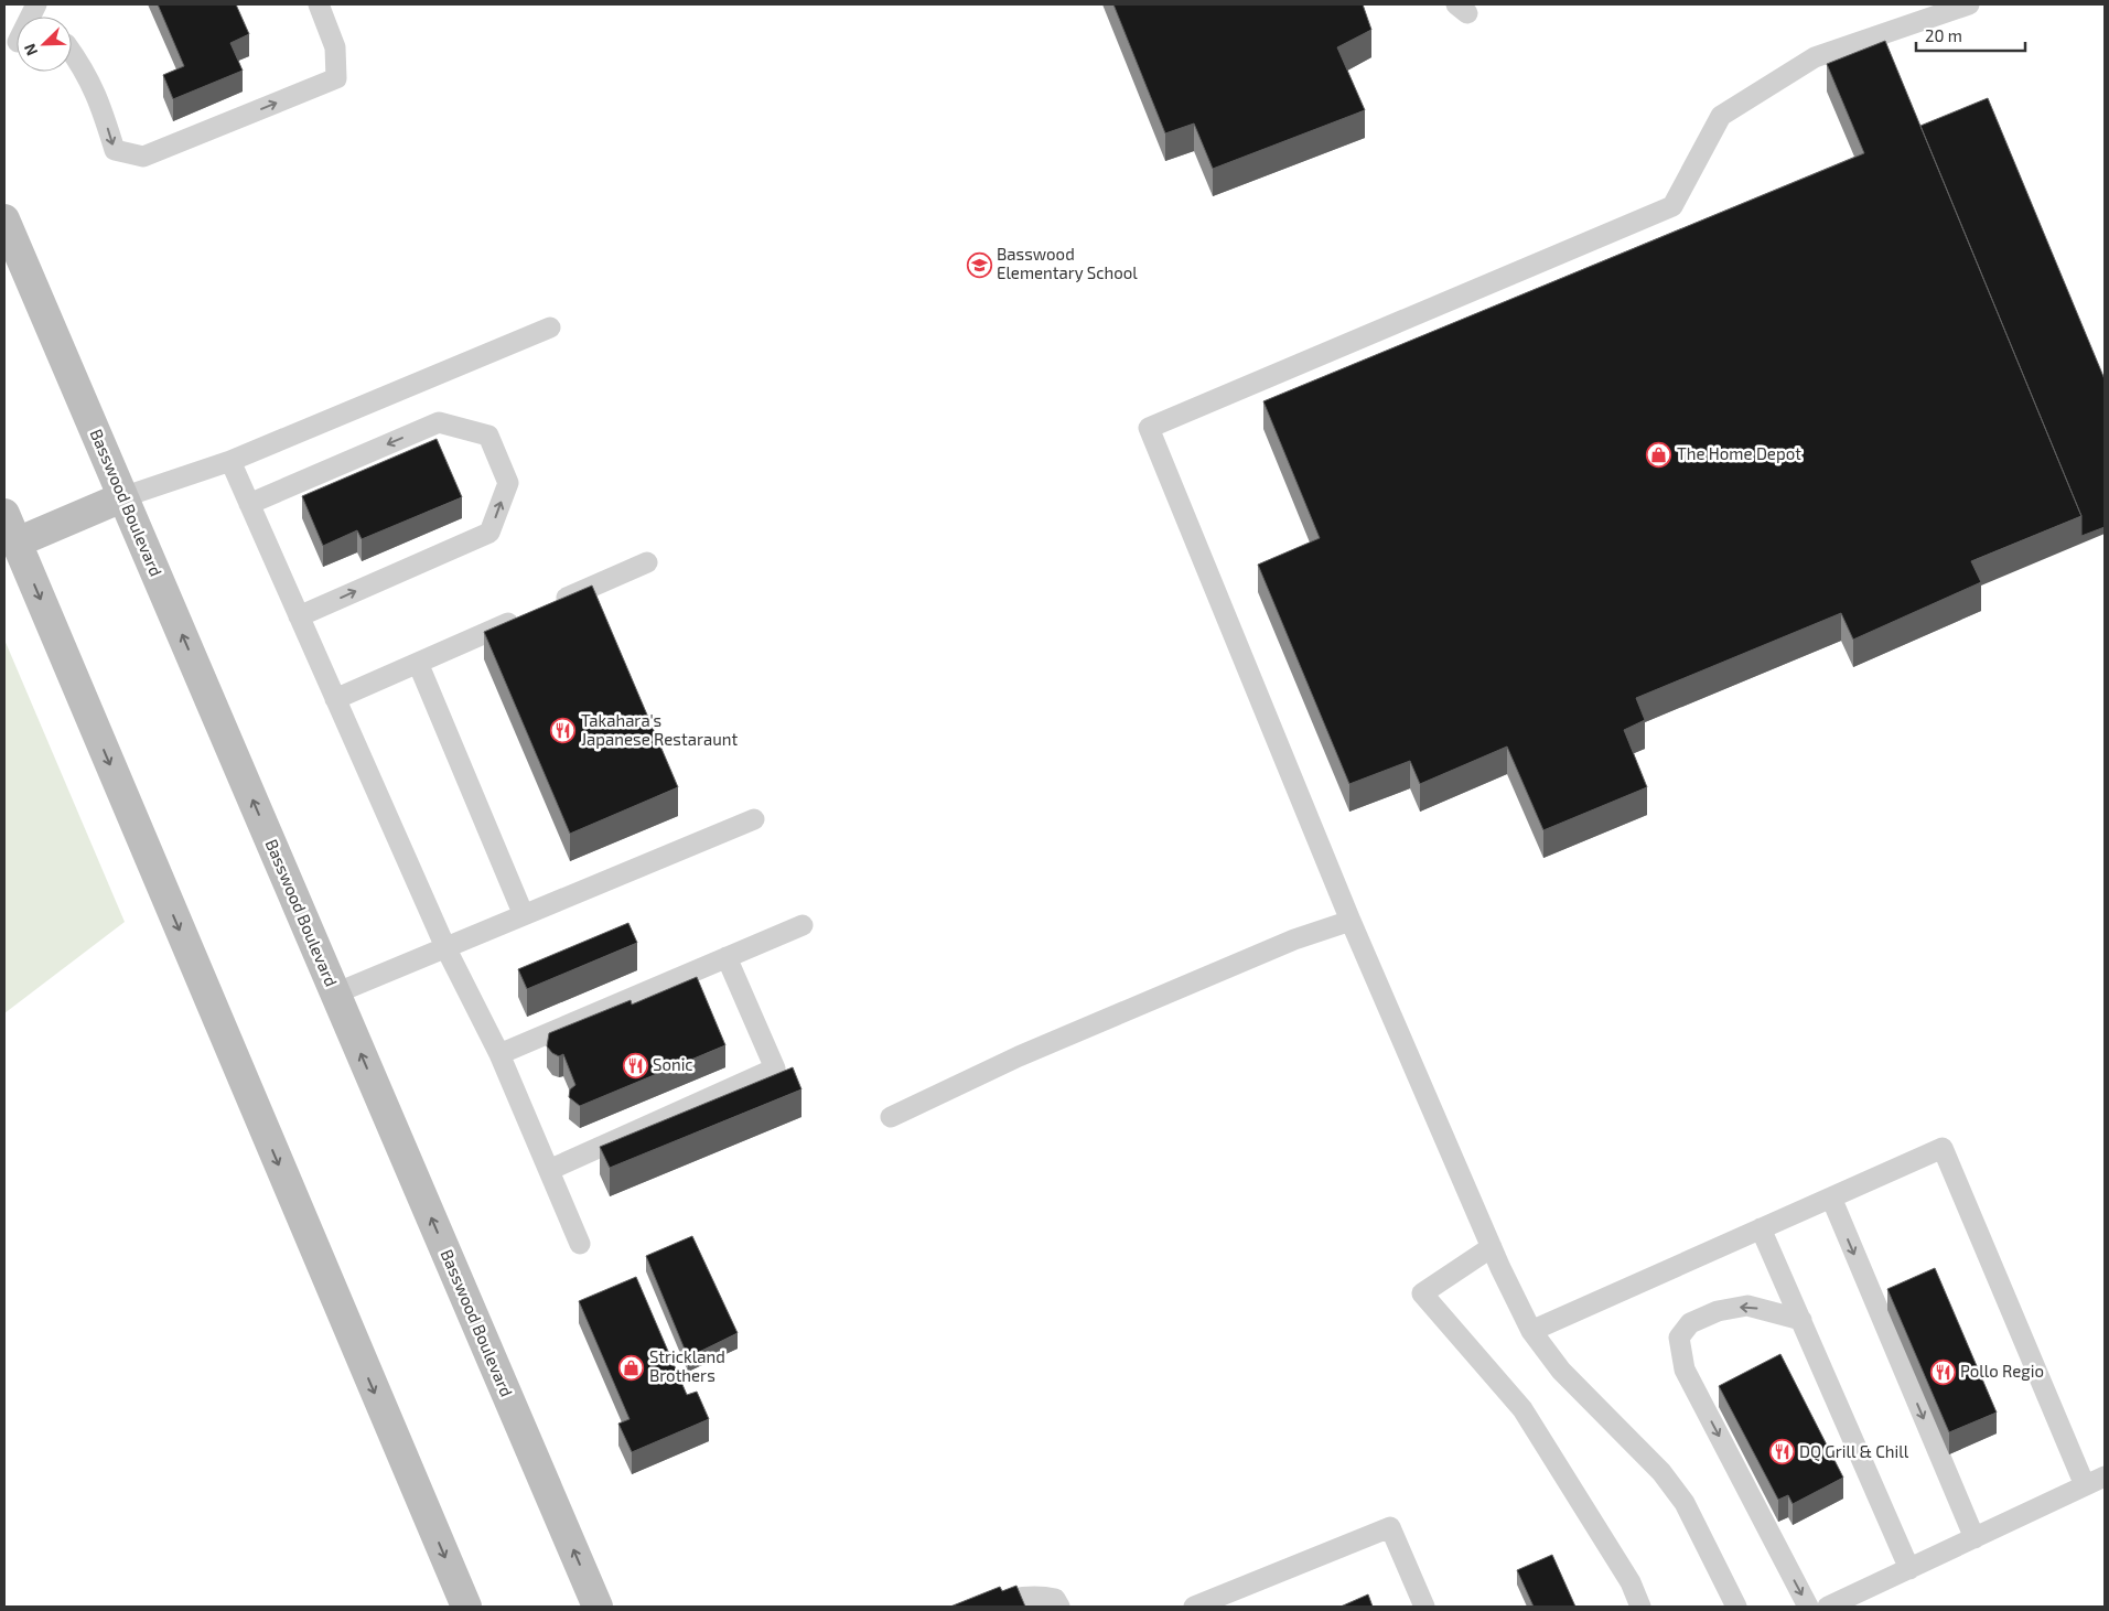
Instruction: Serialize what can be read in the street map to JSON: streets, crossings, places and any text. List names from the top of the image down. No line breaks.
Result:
{"streets":{"main road":["Basswood Boulevard"]},"places":{"school or university":["Basswood Elementary School"],"shop":["The Home Depot","Strickland Brothers"],"restaurant":["Takahara's Japanese Restaraunt","Sonic","Pollo Regio","DQ Grill & Chill"]},"scale_bar":"20 m","north":"bottom left"}
